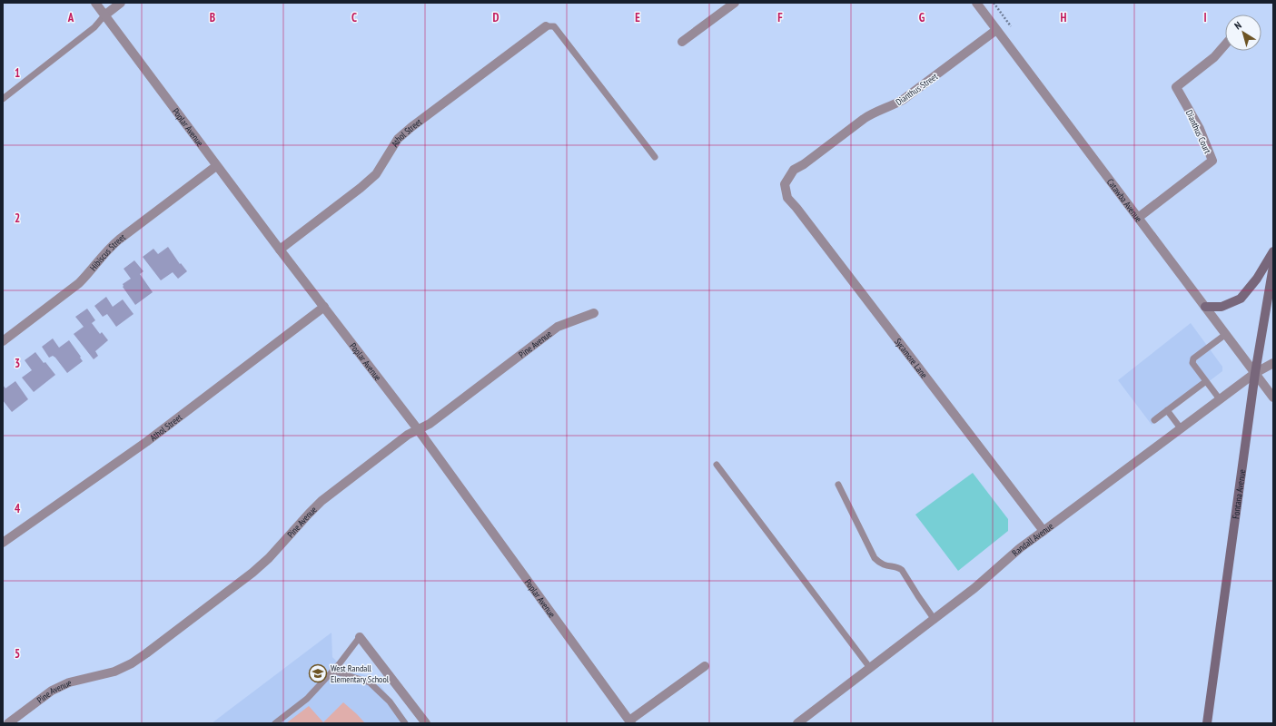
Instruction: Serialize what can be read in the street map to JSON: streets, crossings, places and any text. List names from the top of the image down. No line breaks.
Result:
{"streets":{"main road":["Fontana Avenue"],"street":["Dianthus Street","Poplar Avenue","Dianthus Court","Athol Street","Catawba Avenue","Hibiscus Street","Pine Avenue","Sycamore Lane","Randall Avenue"]},"crossings":[["Dianthus Street","Catawba Avenue"],["Dianthus Street","Sycamore Lane"],["Poplar Avenue","Athol Street"],["Poplar Avenue","Hibiscus Street"],["Poplar Avenue","Pine Avenue"],["Dianthus Court","Catawba Avenue"],["Catawba Avenue","Fontana Avenue"],["Catawba Avenue","Randall Avenue"],["Sycamore Lane","Randall Avenue"],["Fontana Avenue","Randall Avenue"]],"places":{"school or university":["West Randall Elementary School"]},"north":"top left","grid":{"columns":["A","B","C","D","E","F","G","H","I"],"rows":["1","2","3","4","5"]}}
